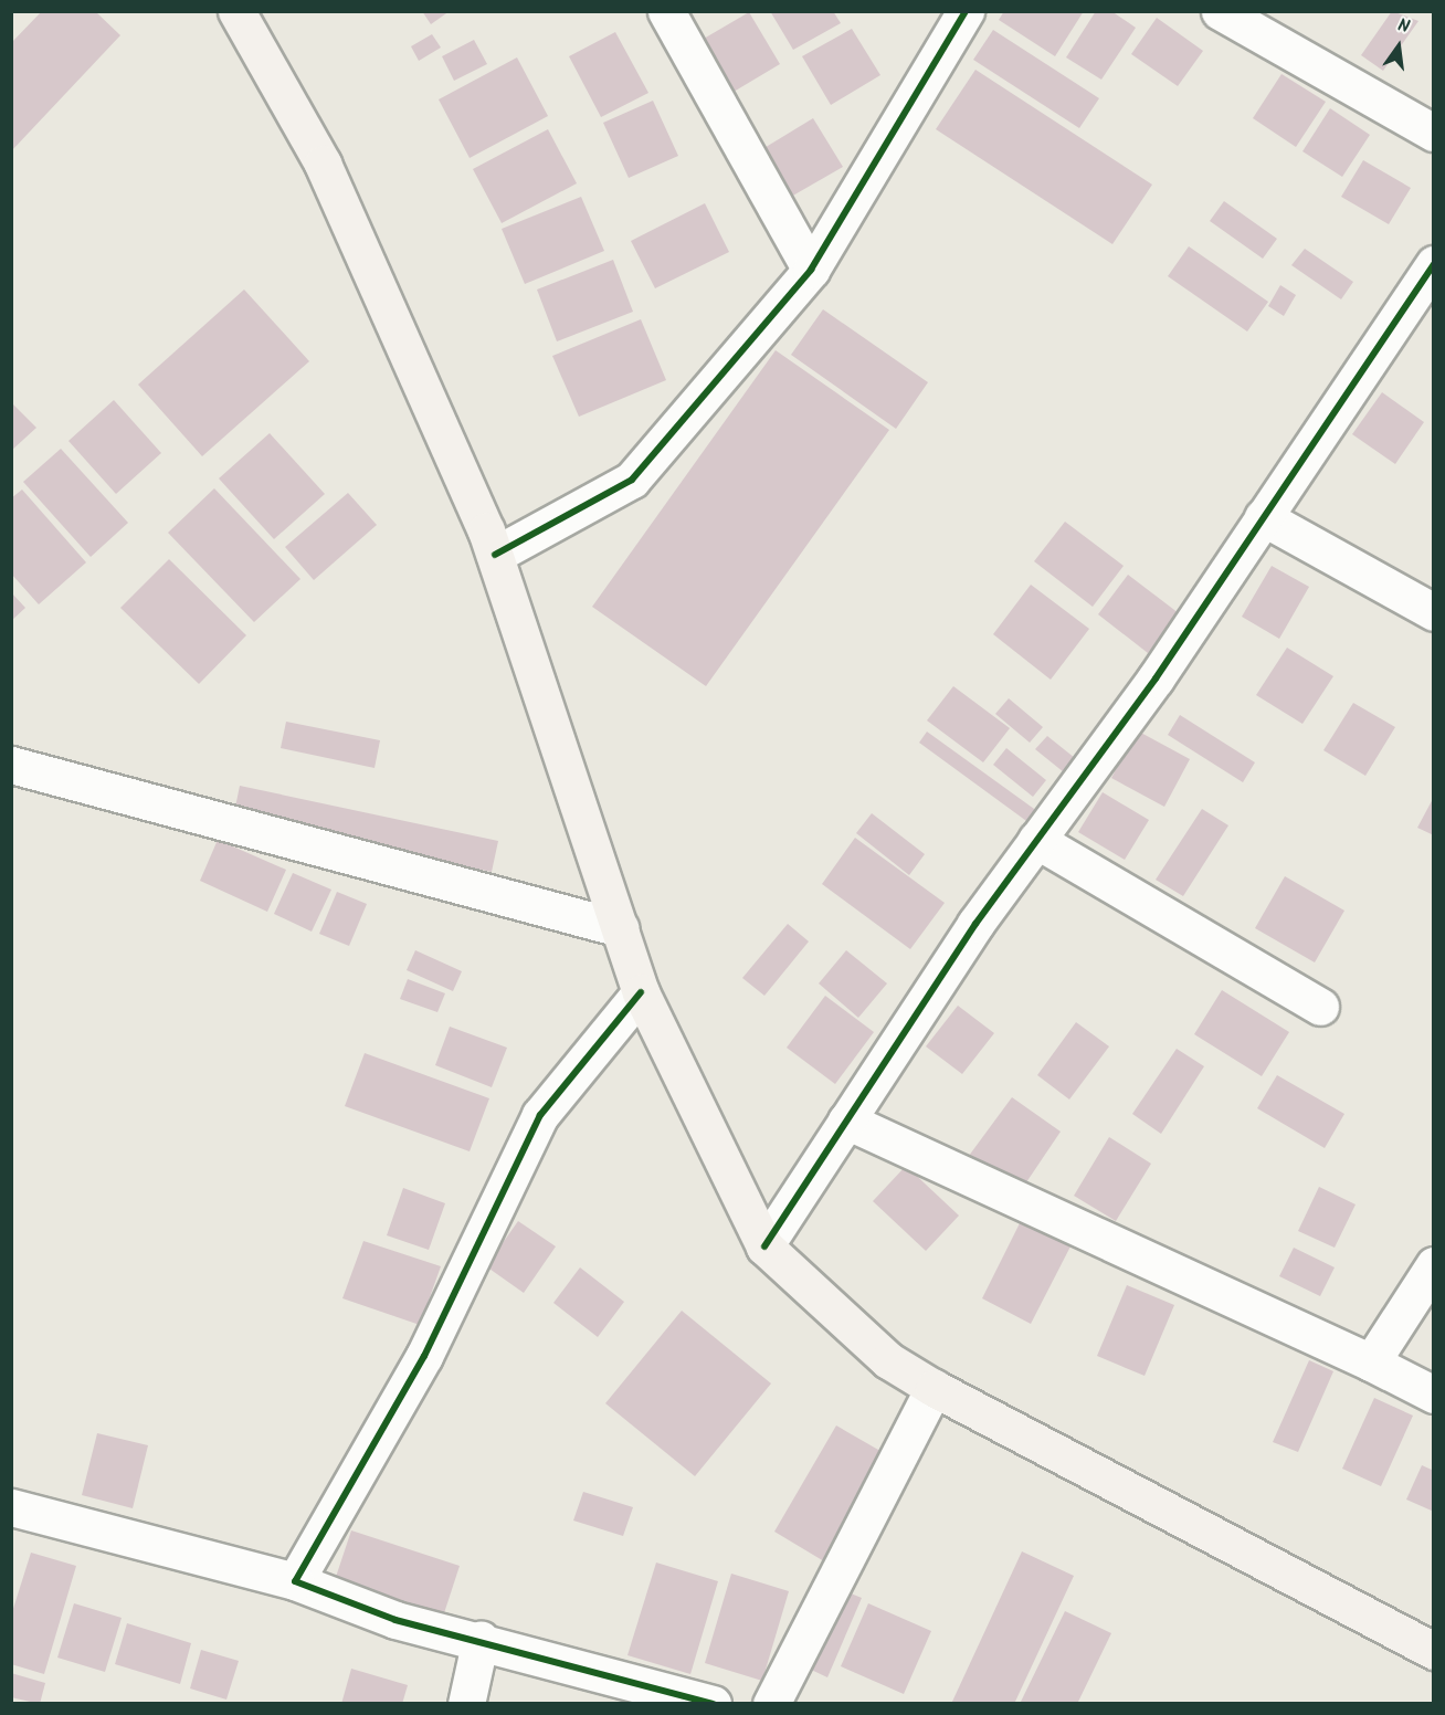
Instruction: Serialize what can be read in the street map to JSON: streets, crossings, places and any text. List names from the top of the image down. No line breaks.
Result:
{"north":"top"}
